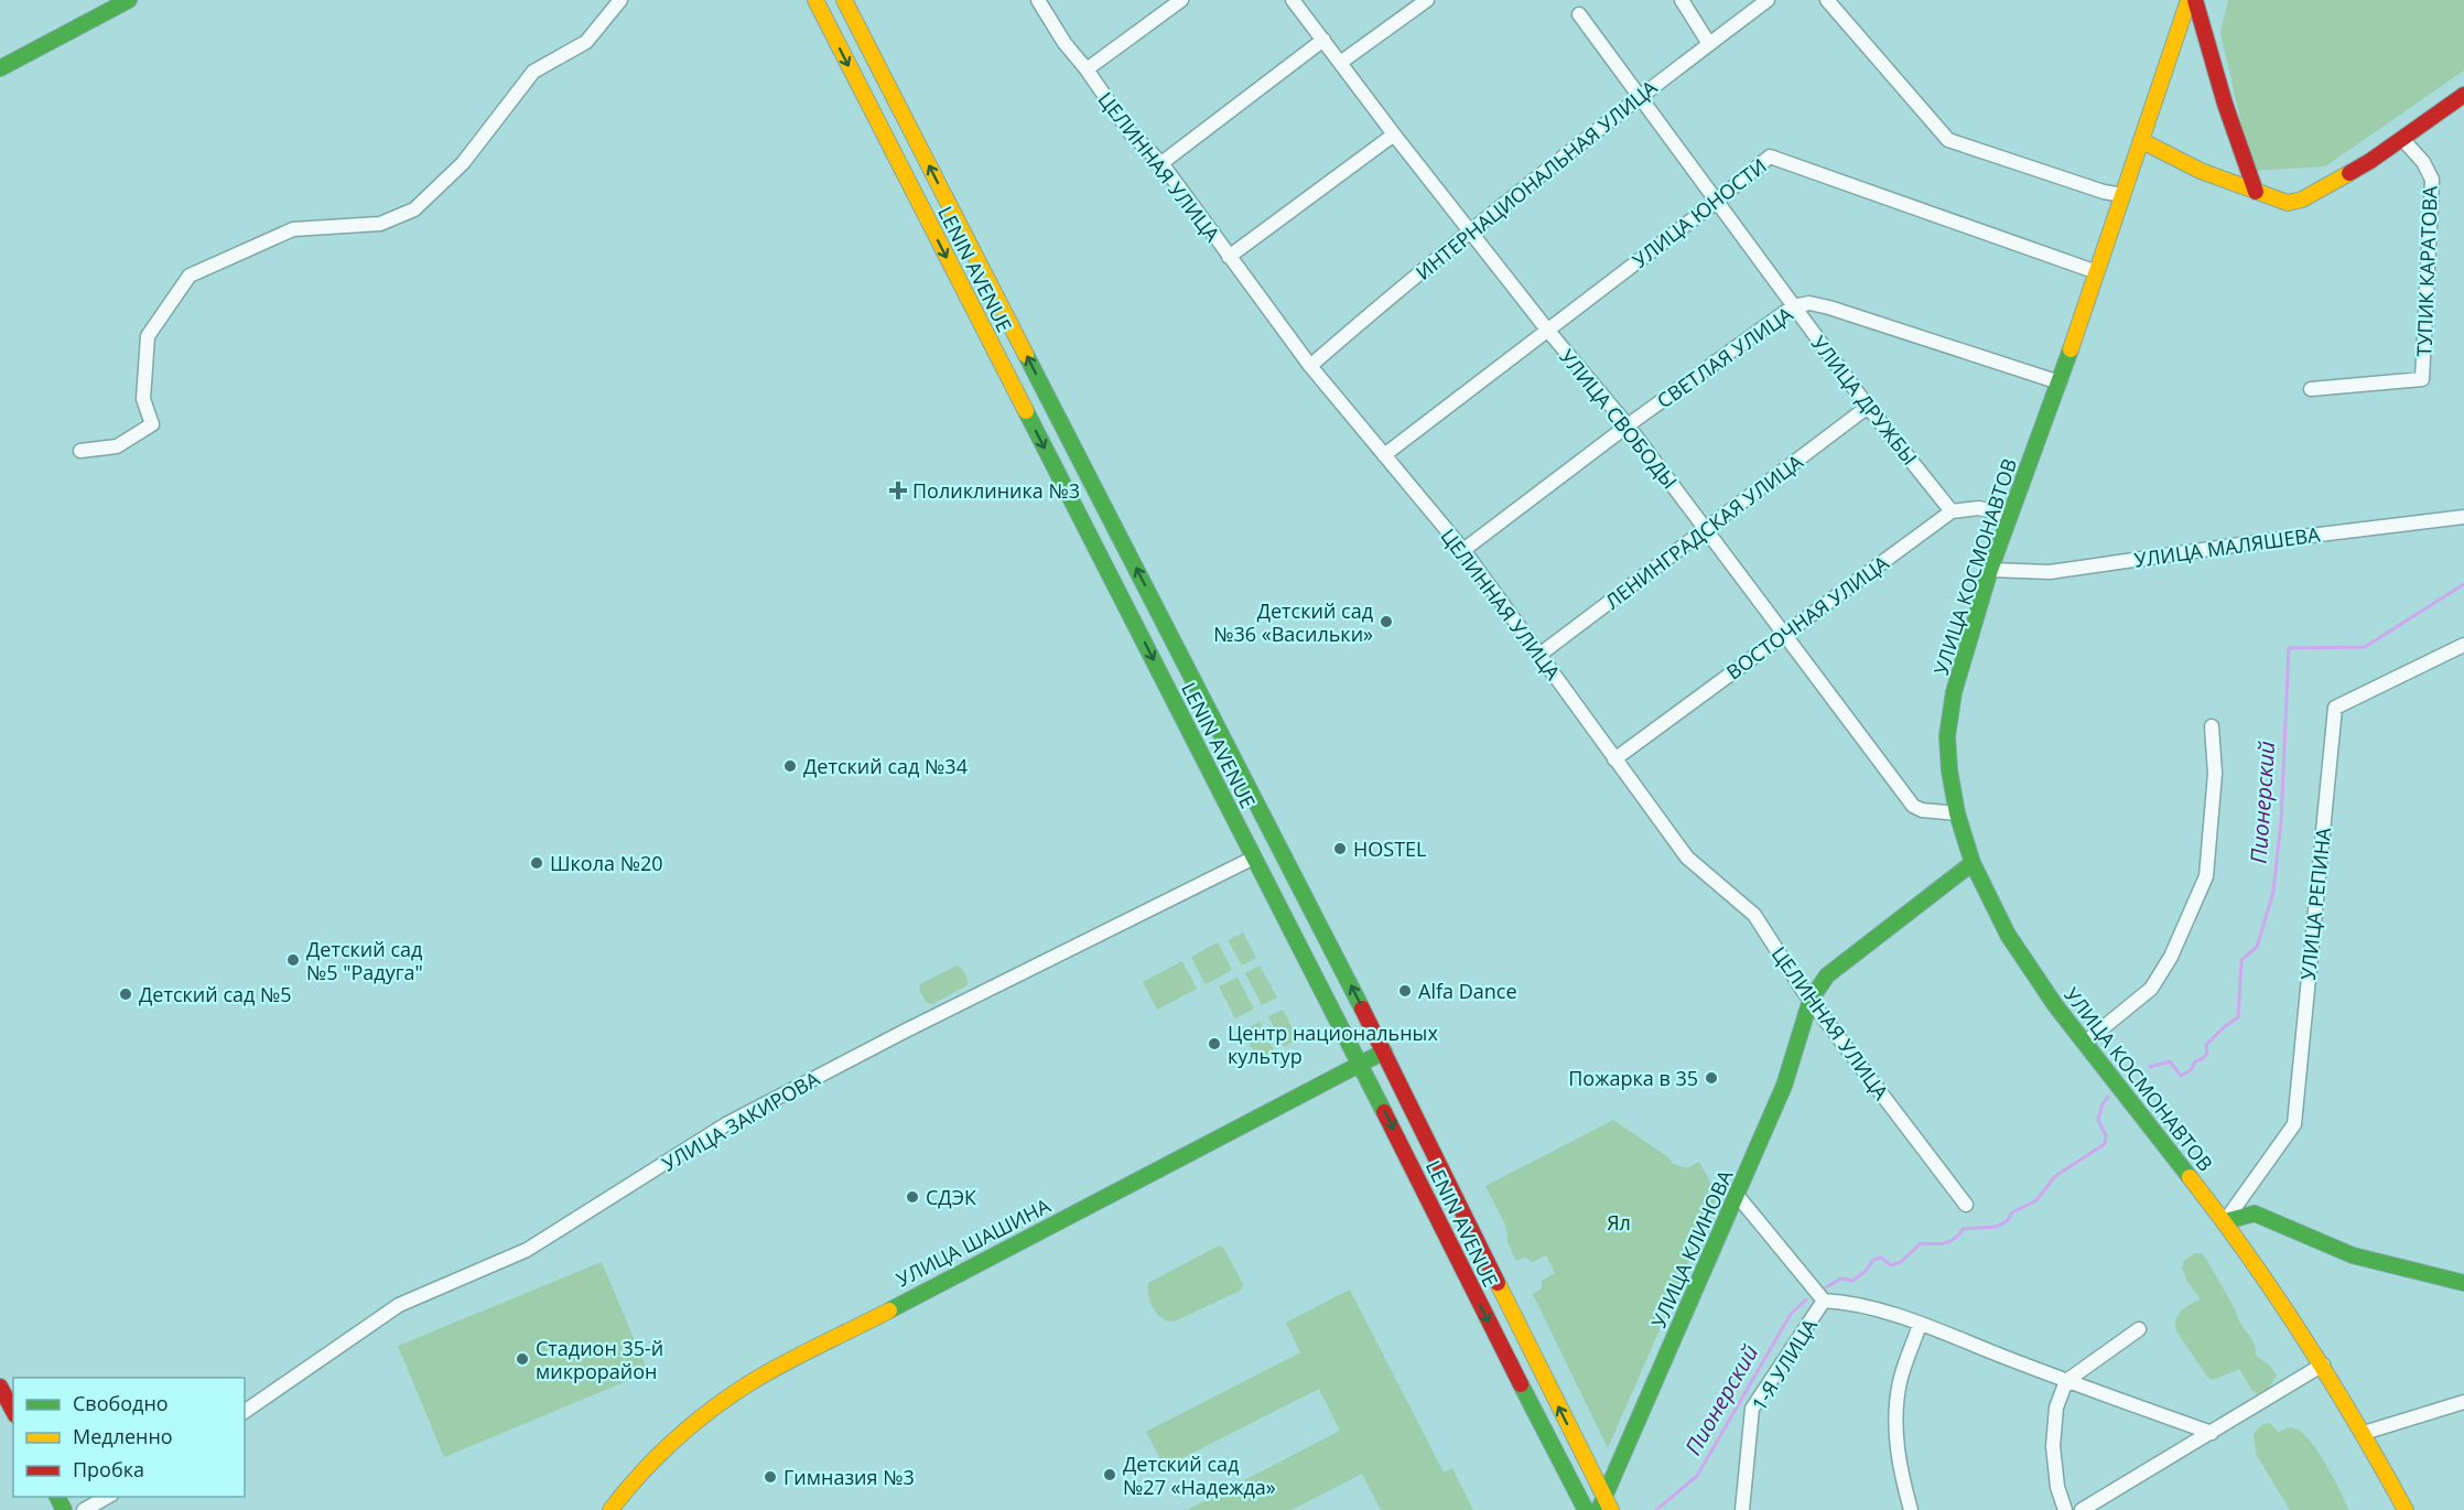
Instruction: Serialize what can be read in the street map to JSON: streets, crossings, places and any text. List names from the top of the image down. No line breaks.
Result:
{"streets":{"main road":["LENIN AVENUE","УЛИЦА КОСМОНАВТОВ","УЛИЦА ШАШИНА","УЛИЦА КЛИНОВА"],"street":["ЦЕЛИННАЯ УЛИЦА","ИНТЕРНАЦИОНАЛЬНАЯ УЛИЦА","УЛИЦА ЮНОСТИ","ТУПИК КАРАТОВА","СВЕТЛАЯ УЛИЦА","УЛИЦА ДРУЖБЫ","УЛИЦА СВОБОДЫ","ЛЕНИНГРАДСКАЯ УЛИЦА","УЛИЦА МАЛЯШЕВА","ВОСТОЧНАЯ УЛИЦА","УЛИЦА РЕПИНА","УЛИЦА ЗАКИРОВА","1-Я УЛИЦА"]},"crossings":[["ЦЕЛИННАЯ УЛИЦА","ИНТЕРНАЦИОНАЛЬНАЯ УЛИЦА"],["ЦЕЛИННАЯ УЛИЦА","УЛИЦА ЮНОСТИ"],["ЦЕЛИННАЯ УЛИЦА","СВЕТЛАЯ УЛИЦА"],["ЦЕЛИННАЯ УЛИЦА","ЛЕНИНГРАДСКАЯ УЛИЦА"],["ЦЕЛИННАЯ УЛИЦА","ВОСТОЧНАЯ УЛИЦА"],["ЦЕЛИННАЯ УЛИЦА","УЛИЦА КЛИНОВА"],["ИНТЕРНАЦИОНАЛЬНАЯ УЛИЦА","УЛИЦА ДРУЖБЫ"],["ИНТЕРНАЦИОНАЛЬНАЯ УЛИЦА","УЛИЦА СВОБОДЫ"],["УЛИЦА ЮНОСТИ","УЛИЦА ДРУЖБЫ"],["УЛИЦА ЮНОСТИ","УЛИЦА СВОБОДЫ"],["УЛИЦА ЮНОСТИ","УЛИЦА КОСМОНАВТОВ"],["LENIN AVENUE","УЛИЦА ЗАКИРОВА"],["LENIN AVENUE","УЛИЦА ШАШИНА"],["LENIN AVENUE","УЛИЦА КЛИНОВА"],["СВЕТЛАЯ УЛИЦА","УЛИЦА ДРУЖБЫ"],["СВЕТЛАЯ УЛИЦА","УЛИЦА СВОБОДЫ"],["СВЕТЛАЯ УЛИЦА","УЛИЦА КОСМОНАВТОВ"],["УЛИЦА ДРУЖБЫ","ЛЕНИНГРАДСКАЯ УЛИЦА"],["УЛИЦА ДРУЖБЫ","ВОСТОЧНАЯ УЛИЦА"],["УЛИЦА СВОБОДЫ","ЛЕНИНГРАДСКАЯ УЛИЦА"],["УЛИЦА СВОБОДЫ","УЛИЦА КОСМОНАВТОВ"],["УЛИЦА СВОБОДЫ","ВОСТОЧНАЯ УЛИЦА"],["УЛИЦА МАЛЯШЕВА","УЛИЦА КОСМОНАВТОВ"],["УЛИЦА КОСМОНАВТОВ","УЛИЦА РЕПИНА"],["УЛИЦА КОСМОНАВТОВ","УЛИЦА КЛИНОВА"]],"water":["Пионерский"],"parks":["Ял"],"places":{"health":["Поликлиника №3"],"other":["Детский сад №36 «Васильки»","Детский сад №34","HOSTEL","Школа №20","Детский сад №5 \"Радуга\"","Alfa Dance","Детский сад №5","Центр национальных культур","Пожарка в 35","СДЭК","Стадион 35-й микрорайон","Детский сад №27 «Надежда»","Гимназия №3"]},"legend":["Свободно","Медленно","Пробка"]}
